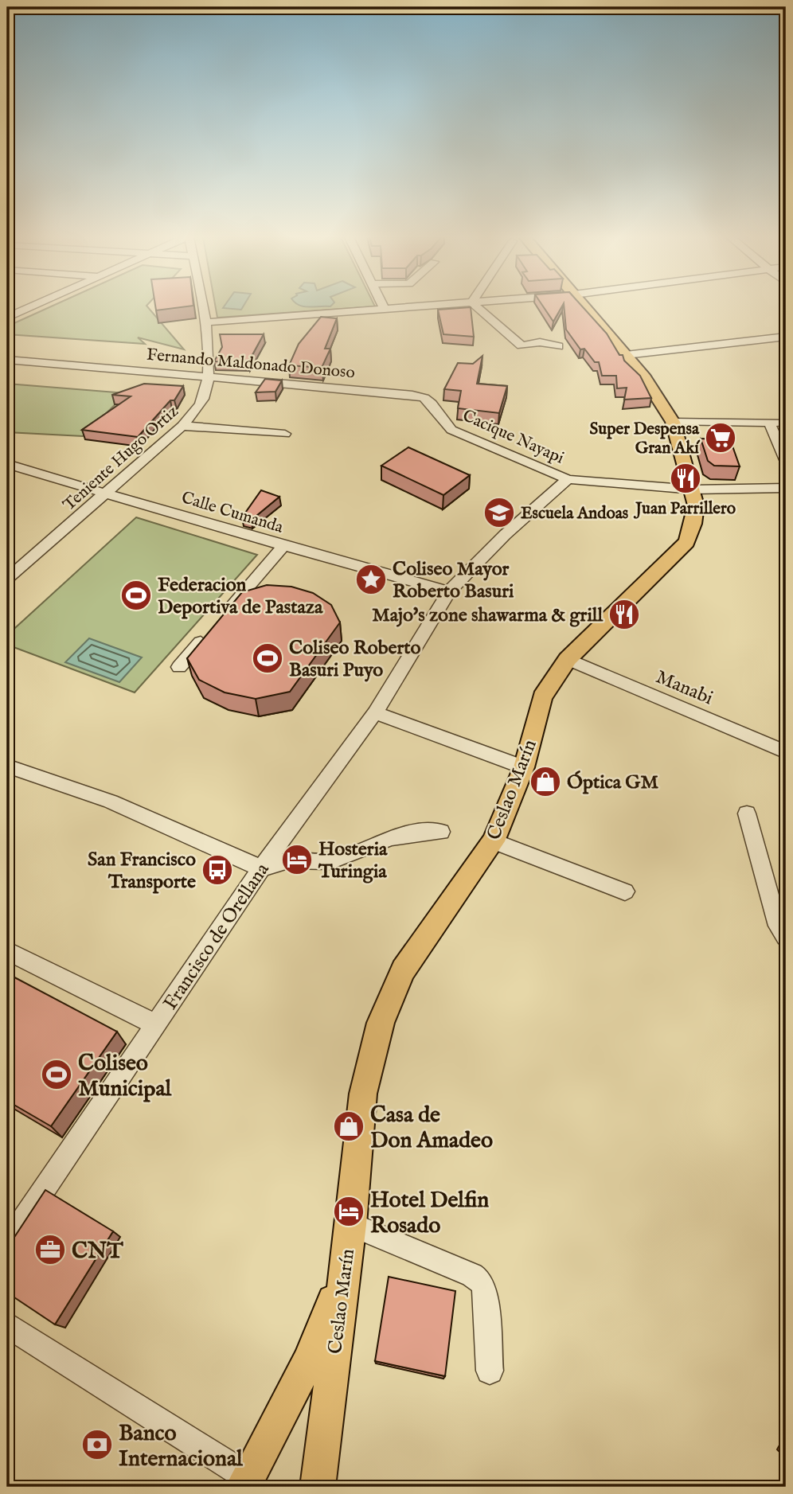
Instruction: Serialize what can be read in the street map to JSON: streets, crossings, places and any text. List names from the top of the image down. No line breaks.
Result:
{"streets":{"main road":["Ceslao Marín"],"street":["Fernando Maldonado Donoso","Cacique Nayapi","Teniente Hugo Ortiz","Calle Cumanda","Manabi","Francisco de Orellana"]},"crossings":[["Fernando Maldonado Donoso","Cacique Nayapi"],["Fernando Maldonado Donoso","Teniente Hugo Ortiz"],["Cacique Nayapi","Francisco de Orellana"],["Teniente Hugo Ortiz","Calle Cumanda"],["Calle Cumanda","Francisco de Orellana"],["Manabi","Ceslao Marín"]],"places":{"supermarket":["Super Despensa Gran Akí"],"restaurant":["Juan Parrillero","Majo's zone shawarma & grill"],"school or university":["Escuela Andoas"],"place":["Coliseo Mayor Roberto Basuri"],"sports":["Federacion Deportiva de Pastaza","Coliseo Roberto Basuri Puyo","Coliseo Municipal"],"shop":["Óptica GM","Casa de Don Amadeo"],"hotel":["Hosteria Turingia","Hotel Delfin Rosado"],"bus stop":["San Francisco Transporte"],"office":["CNT"],"bank":["Banco Internacional"]}}
